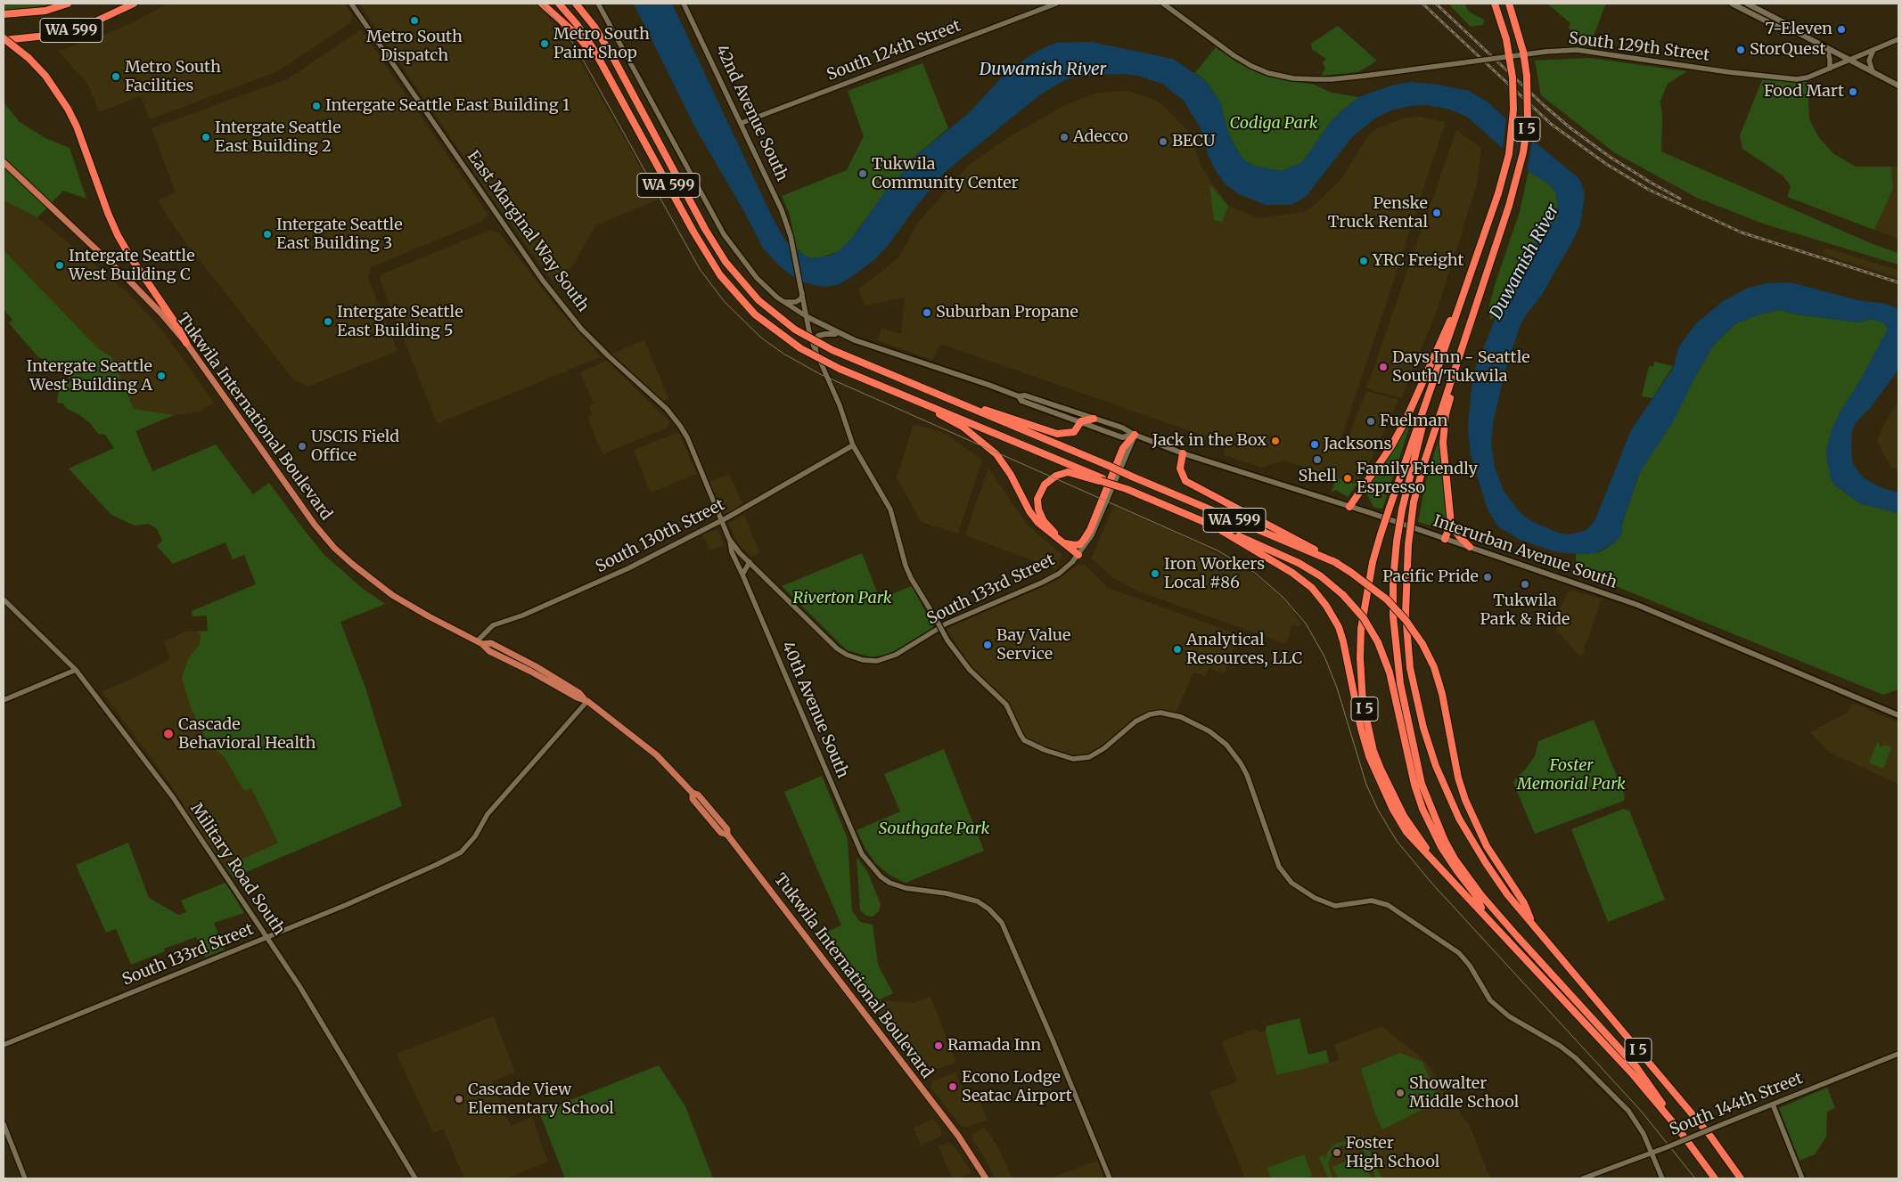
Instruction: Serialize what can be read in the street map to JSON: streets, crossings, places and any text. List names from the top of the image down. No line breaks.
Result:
{"streets":{"highway":["WA 599","I 5"],"main road":["Tukwila International Boulevard","Interurban Avenue South"],"street":["South 129th Street","South 124th Street","42nd Avenue South","East Marginal Way South","South 130th Street","South 133rd Street","40th Avenue South","Military Road South","South 144th Street"]},"crossings":[["WA 599","I 5"],["South 124th Street","42nd Avenue South"],["East Marginal Way South","South 130th Street"],["East Marginal Way South","South 133rd Street"],["East Marginal Way South","40th Avenue South"],["Tukwila International Boulevard","South 130th Street"],["Tukwila International Boulevard","South 133rd Street"],["Interurban Avenue South","South 133rd Street"],["South 133rd Street","Military Road South"]],"water":["Duwamish River"],"parks":["Codiga Park","Riverton Park","Foster Memorial Park","Southgate Park"],"places":["Metro South Dispatch","7-Eleven","Metro South Paint Shop","StorQuest","Metro South Facilities","Food Mart","Intergate Seattle East Building 1","Intergate Seattle East Building 2","Adecco","BECU","Tukwila Community Center","Penske Truck Rental","Intergate Seattle East Building 3","YRC Freight","Intergate Seattle West Building C","Suburban Propane","Intergate Seattle East Building 5","Days Inn - Seattle South/Tukwila","Intergate Seattle West Building A","Fuelman","Jack in the Box","Jacksons","USCIS Field Office","Shell","Family Friendly Espresso","Iron Workers Local #86","Pacific Pride","Tukwila Park & Ride","Bay Value Service","Analytical Resources, LLC","Cascade Behavioral Health","Ramada Inn","Econo Lodge Seatac Airport","Showalter Middle School","Cascade View Elementary School","Foster High School"]}
